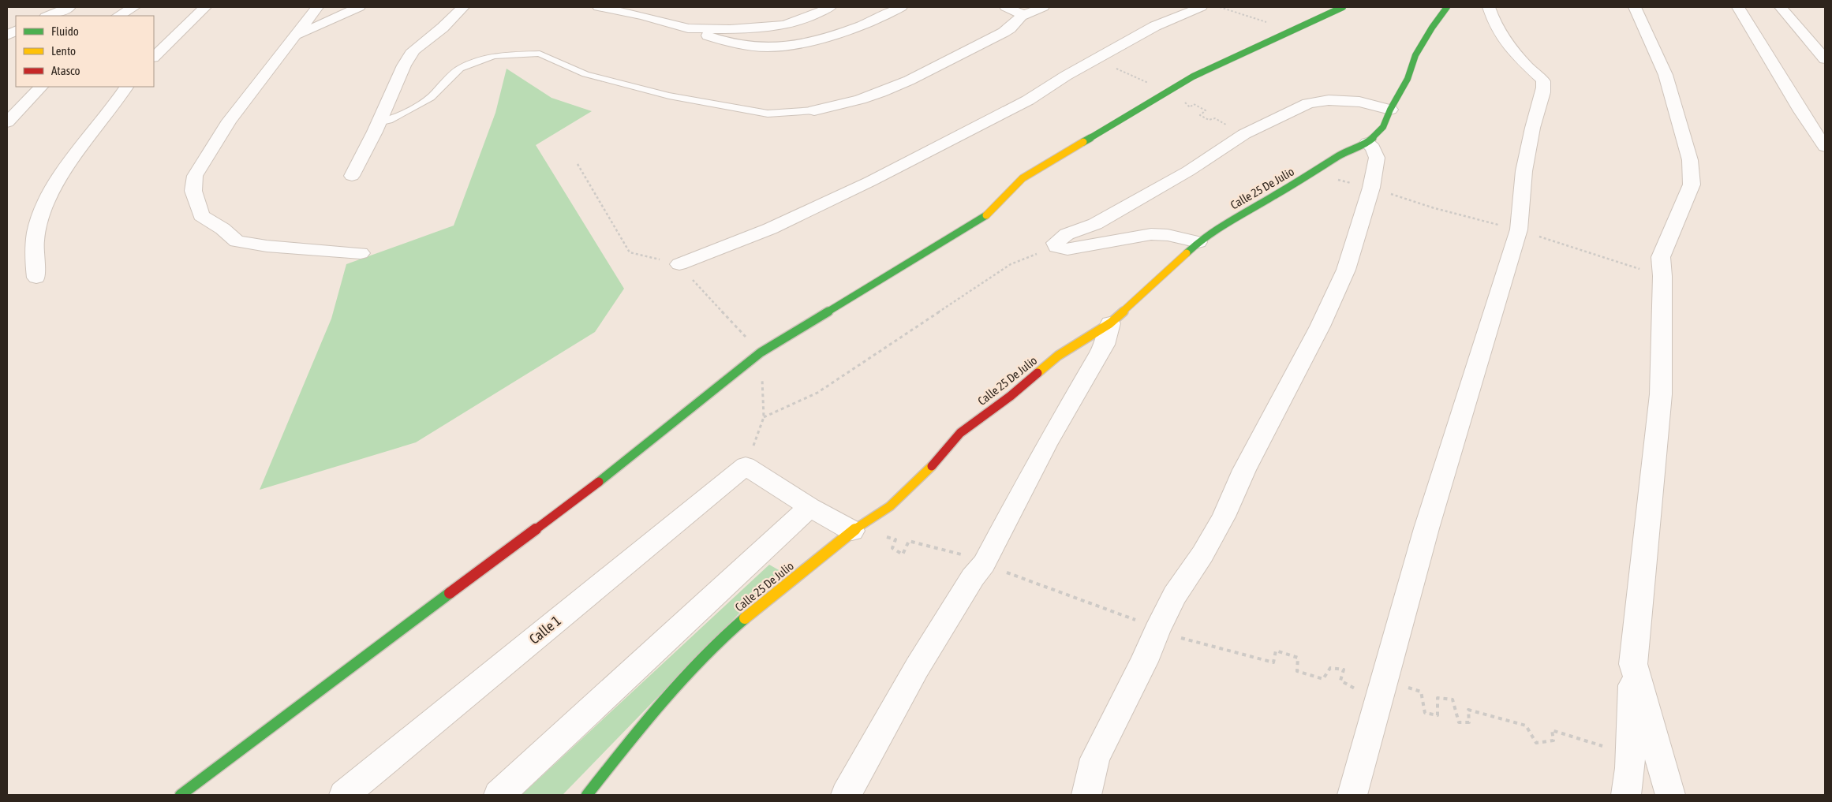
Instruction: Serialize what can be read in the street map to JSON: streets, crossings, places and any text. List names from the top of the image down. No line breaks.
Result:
{"streets":{"street":["Calle 25 De Julio","Calle 1"]},"legend":["Fluido","Lento","Atasco"]}
